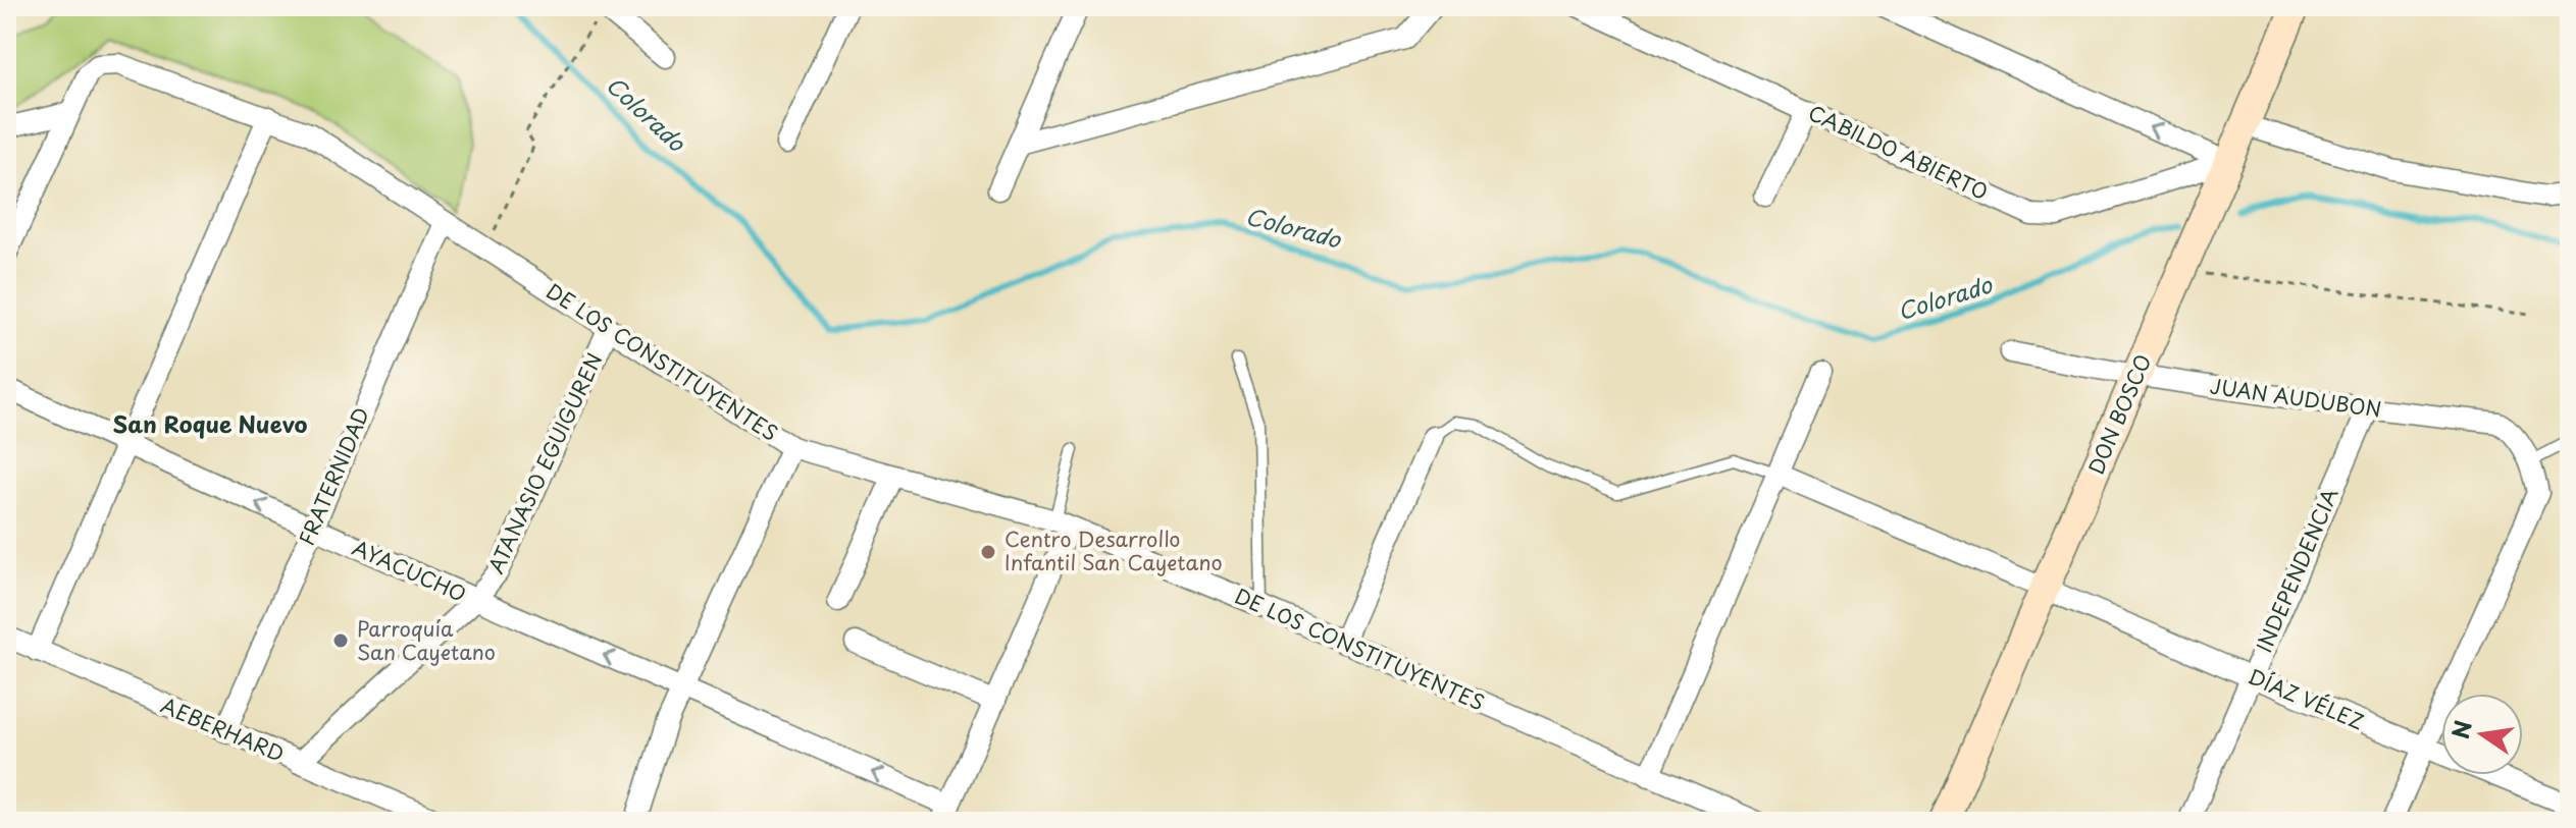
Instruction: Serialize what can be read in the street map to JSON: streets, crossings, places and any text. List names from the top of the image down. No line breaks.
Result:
{"streets":{"main road":["DON BOSCO"],"street":["CABILDO ABIERTO","DE LOS CONSTITUYENTES","JUAN AUDUBON","ATANASIO EGUIGUREN","FRATERNIDAD","INDEPENDENCIA","AYACUCHO","DÍAZ VÉLEZ","AEBERHARD"]},"crossings":[["CABILDO ABIERTO","DON BOSCO"],["DE LOS CONSTITUYENTES","ATANASIO EGUIGUREN"],["DE LOS CONSTITUYENTES","FRATERNIDAD"],["JUAN AUDUBON","DON BOSCO"],["JUAN AUDUBON","INDEPENDENCIA"],["JUAN AUDUBON","DÍAZ VÉLEZ"],["DON BOSCO","DÍAZ VÉLEZ"],["ATANASIO EGUIGUREN","AYACUCHO"],["ATANASIO EGUIGUREN","AEBERHARD"],["FRATERNIDAD","AYACUCHO"],["FRATERNIDAD","AEBERHARD"],["INDEPENDENCIA","DÍAZ VÉLEZ"]],"one_way":["AYACUCHO"],"districts":["San Roque Nuevo"],"water":["Colorado"],"places":["Centro Desarrollo Infantil San Cayetano","Parroquía San Cayetano"],"north":"left"}
